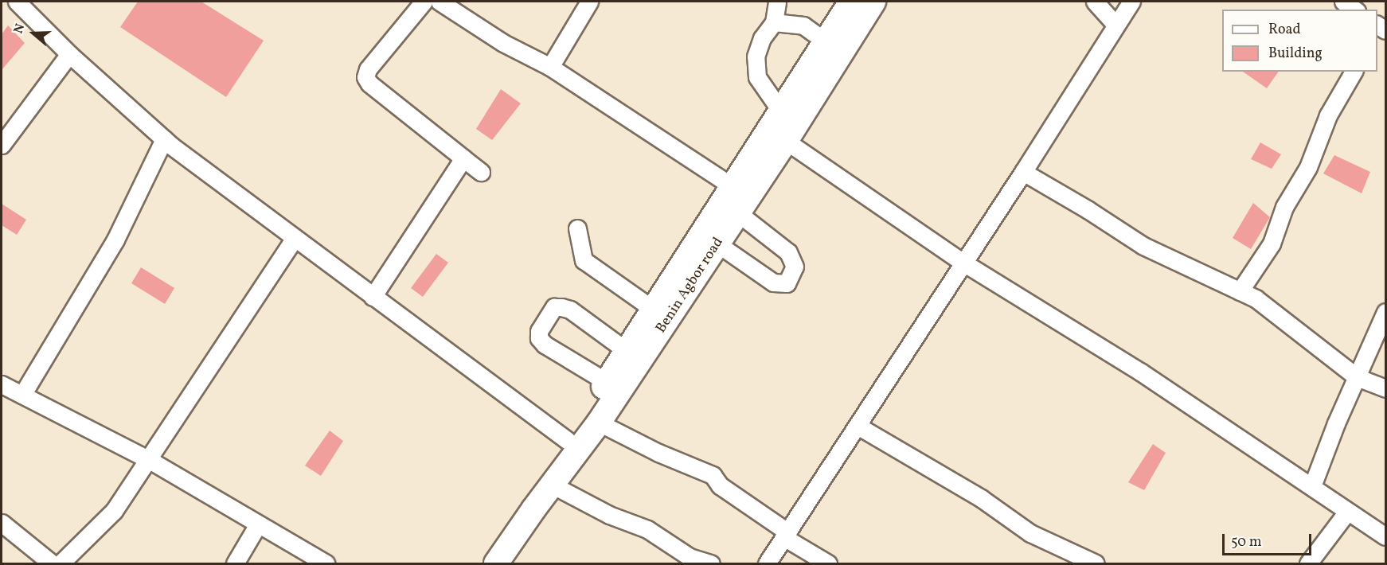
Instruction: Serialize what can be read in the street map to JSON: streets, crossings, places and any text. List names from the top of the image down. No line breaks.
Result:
{"streets":{"highway":["Benin Agbor road"]},"legend":["Road","Building"],"scale_bar":"50 m","north":"left"}
